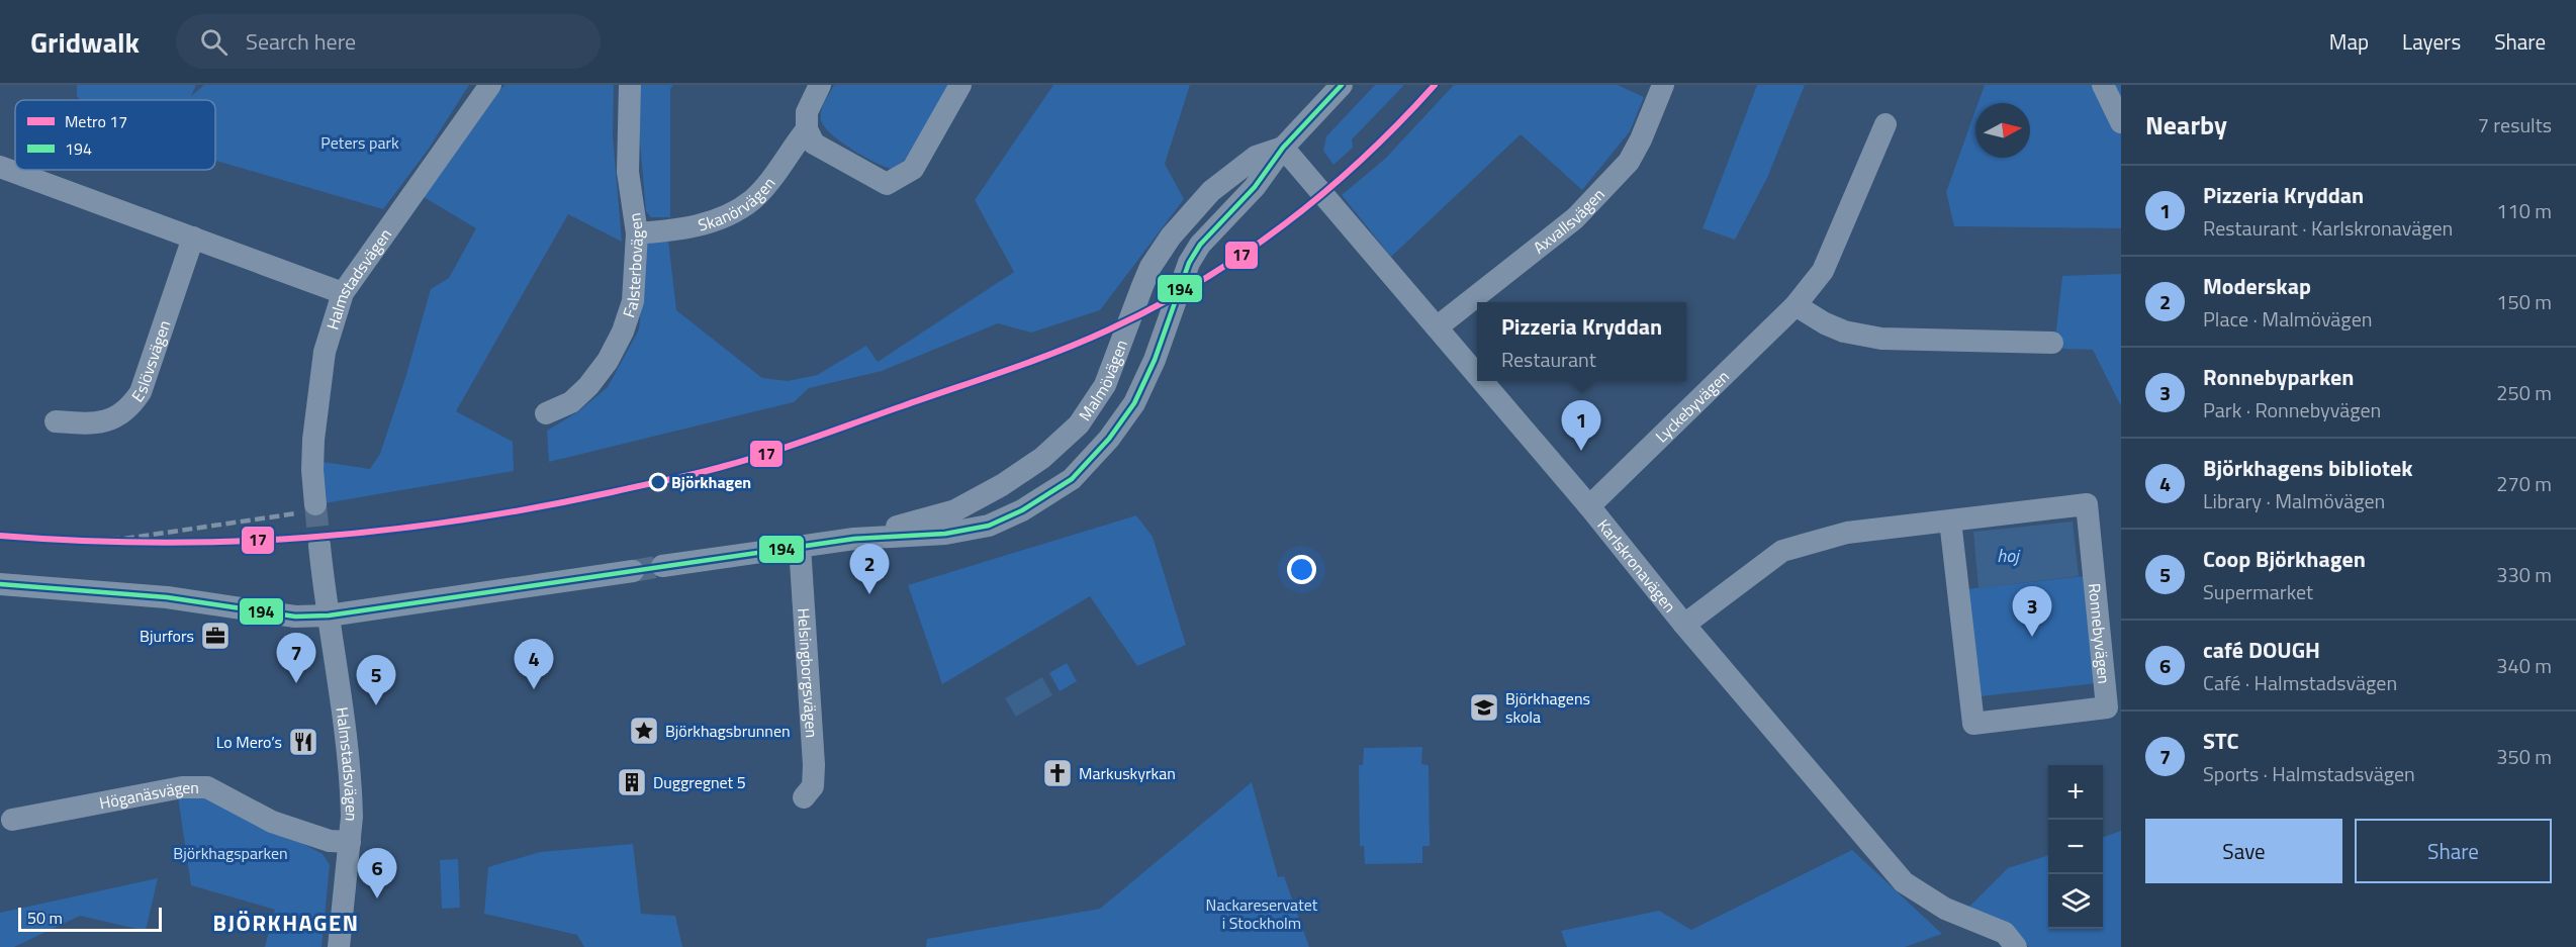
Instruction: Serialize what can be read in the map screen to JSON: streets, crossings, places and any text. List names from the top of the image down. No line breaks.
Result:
{"streets":{"street":["Skanörvägen","Axvallsvägen","Falsterbovägen","Halmstadsvägen","Eslövsvägen","Malmövägen","Lyckebyvägen","Karlskronavägen","Ronnebyvägen","Helsingborgsvägen","Höganäsvägen"]},"crossings":[["Skanörvägen","Falsterbovägen"],["Axvallsvägen","Karlskronavägen"],["Halmstadsvägen","Höganäsvägen"],["Malmövägen","Karlskronavägen"],["Malmövägen","Helsingborgsvägen"],["Lyckebyvägen","Karlskronavägen"],["Karlskronavägen","Ronnebyvägen"]],"districts":["BJÖRKHAGEN"],"water":["hoj"],"parks":["Peters park","Björkhagsparken","Nackareservatet i Stockholm"],"places":{"other":["Björkhagen"],"office":["Bjurfors"],"school or university":["Björkhagens skola"],"place":["Björkhagsbrunnen"],"restaurant":["Lo Mero’s"],"church":["Markuskyrkan"],"building":["Duggregnet 5"]},"lines":["metro line 17","transit line 194"],"legend":["Metro 17","194"],"scale_bar":"50 m","north":"right","page":{"header":"Gridwalk","search":"Search here","nav":["Map","Layers","Share"],"heading":["Nearby","7 results"],"list":[{"mark":"1","name":"Pizzeria Kryddan","note":"Restaurant · Karlskronavägen","value":"110 m"},{"mark":"2","name":"Moderskap","note":"Place · Malmövägen","value":"150 m"},{"mark":"3","name":"Ronnebyparken","note":"Park · Ronnebyvägen","value":"250 m"},{"mark":"4","name":"Björkhagens bibliotek","note":"Library · Malmövägen","value":"270 m"},{"mark":"5","name":"Coop Björkhagen","note":"Supermarket","value":"330 m"},{"mark":"6","name":"café DOUGH","note":"Café · Halmstadsvägen","value":"340 m"},{"mark":"7","name":"STC","note":"Sports · Halmstadsvägen","value":"350 m"}],"popup":["Pizzeria Kryddan","Restaurant"],"pins":["1","2","3","7","4","5","6"],"map_buttons":["+","−"],"buttons":["Save","Share"],"scale":"50 m"}}
